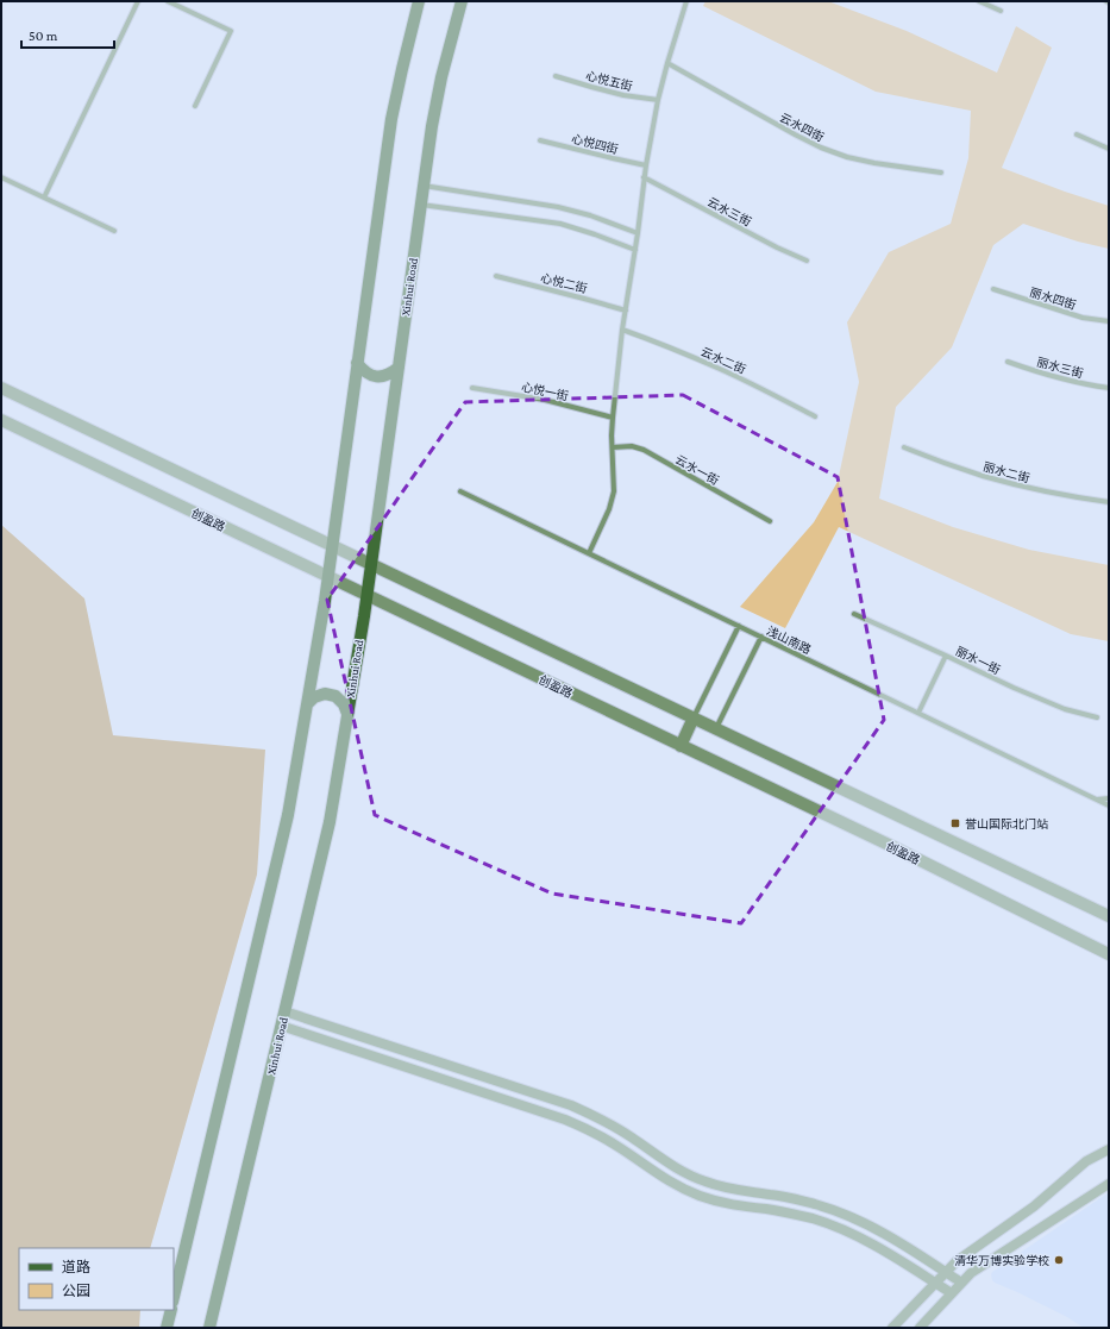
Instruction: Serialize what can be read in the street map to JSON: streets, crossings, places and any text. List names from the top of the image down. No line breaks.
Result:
{"streets":{"main road":["Xinhui Road"],"street":["创盈路"],"lane":["心悦五街","云水四街","心悦四街","云水三街","心悦二街","丽水四街","云水二街","丽水三街","心悦一街","云水一街","丽水二街","浅山南路","丽水一街"]},"crossings":[["Xinhui Road","创盈路"]],"places":{"transit":["誉山国际北门站"],"other":["清华万博实验学校"]},"legend":["道路","公园"],"scale_bar":"50 m"}
